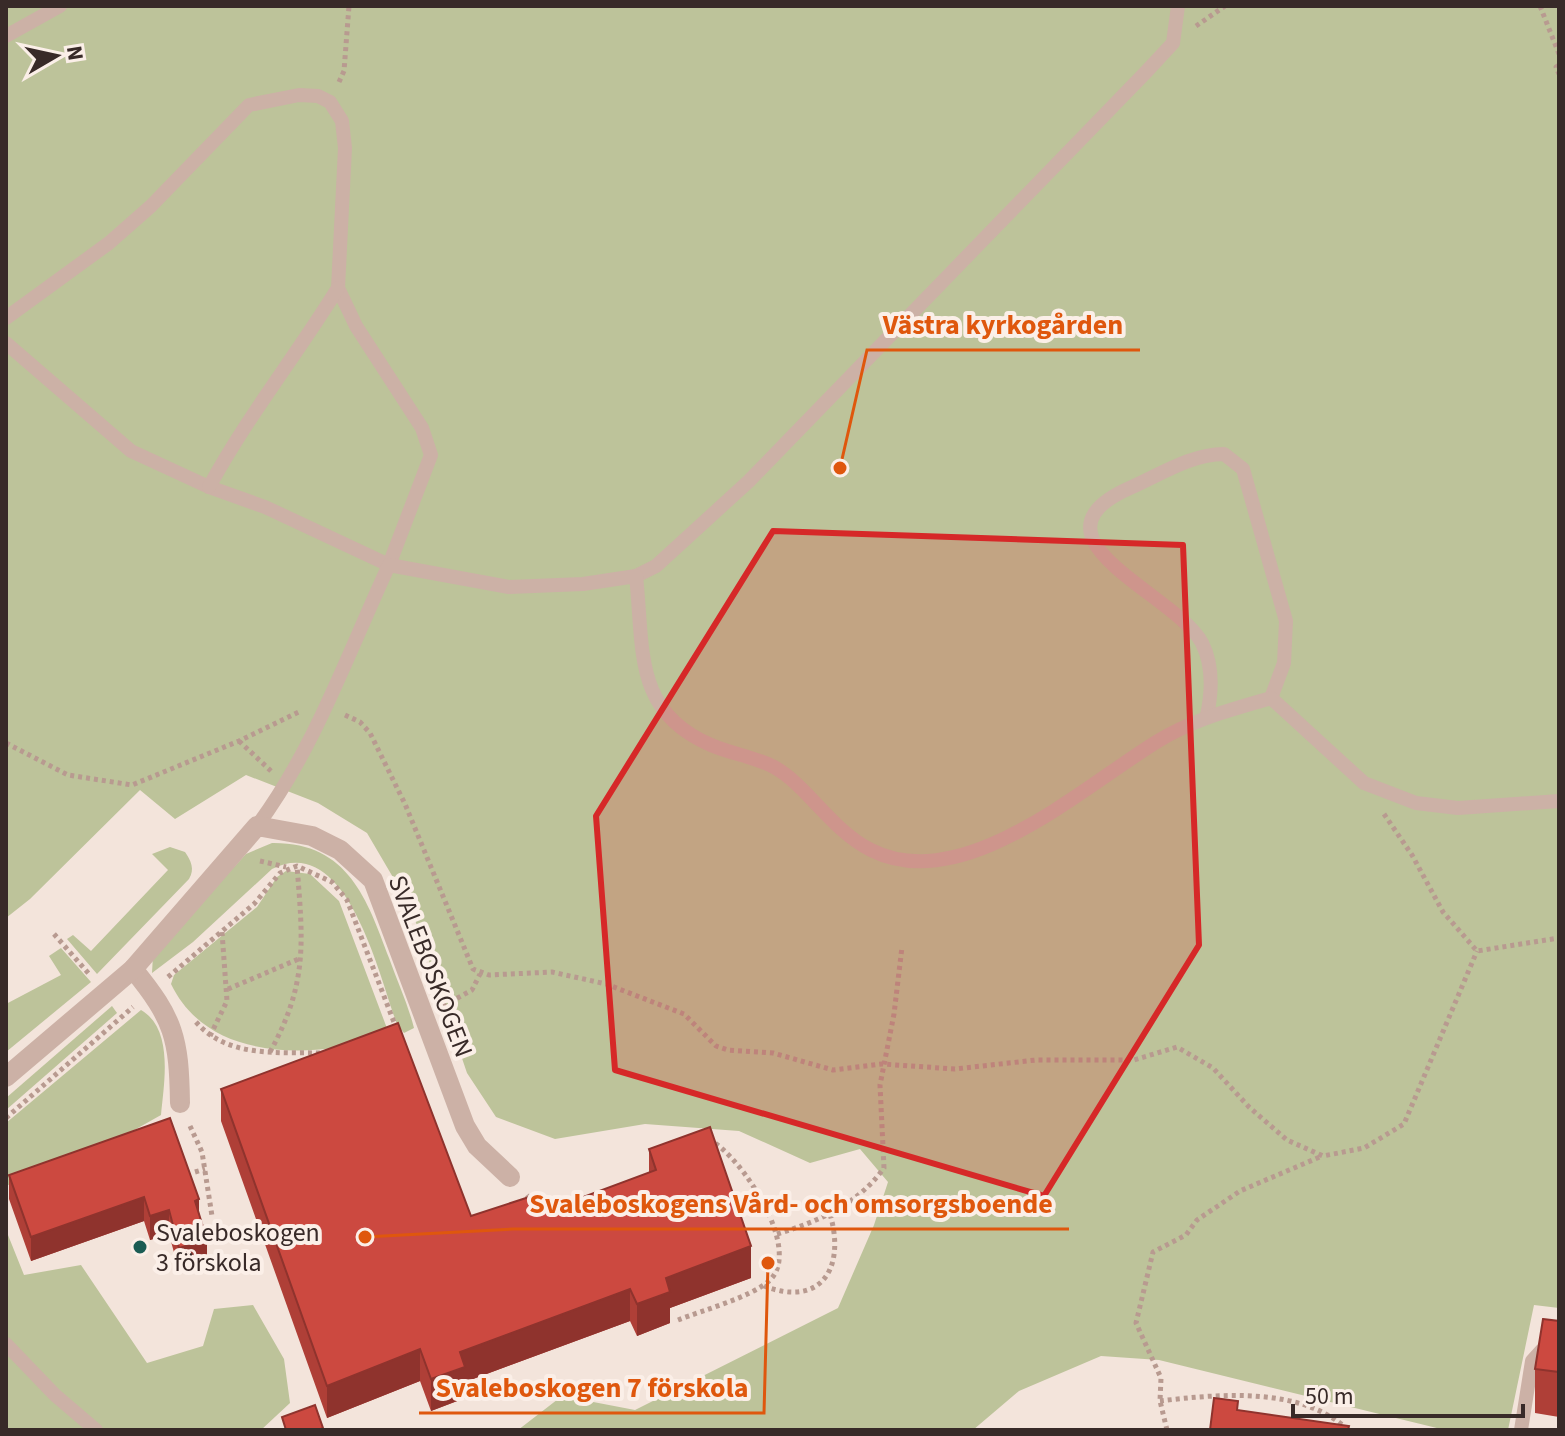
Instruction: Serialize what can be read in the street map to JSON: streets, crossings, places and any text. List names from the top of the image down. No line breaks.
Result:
{"streets":{"street":["SVALEBOSKOGEN"]},"places":["Västra kyrkogården","Svaleboskogens Vård- och omsorgsboende","Svaleboskogen 3 förskola","Svaleboskogen 7 förskola"],"scale_bar":"50 m","north":"right"}
